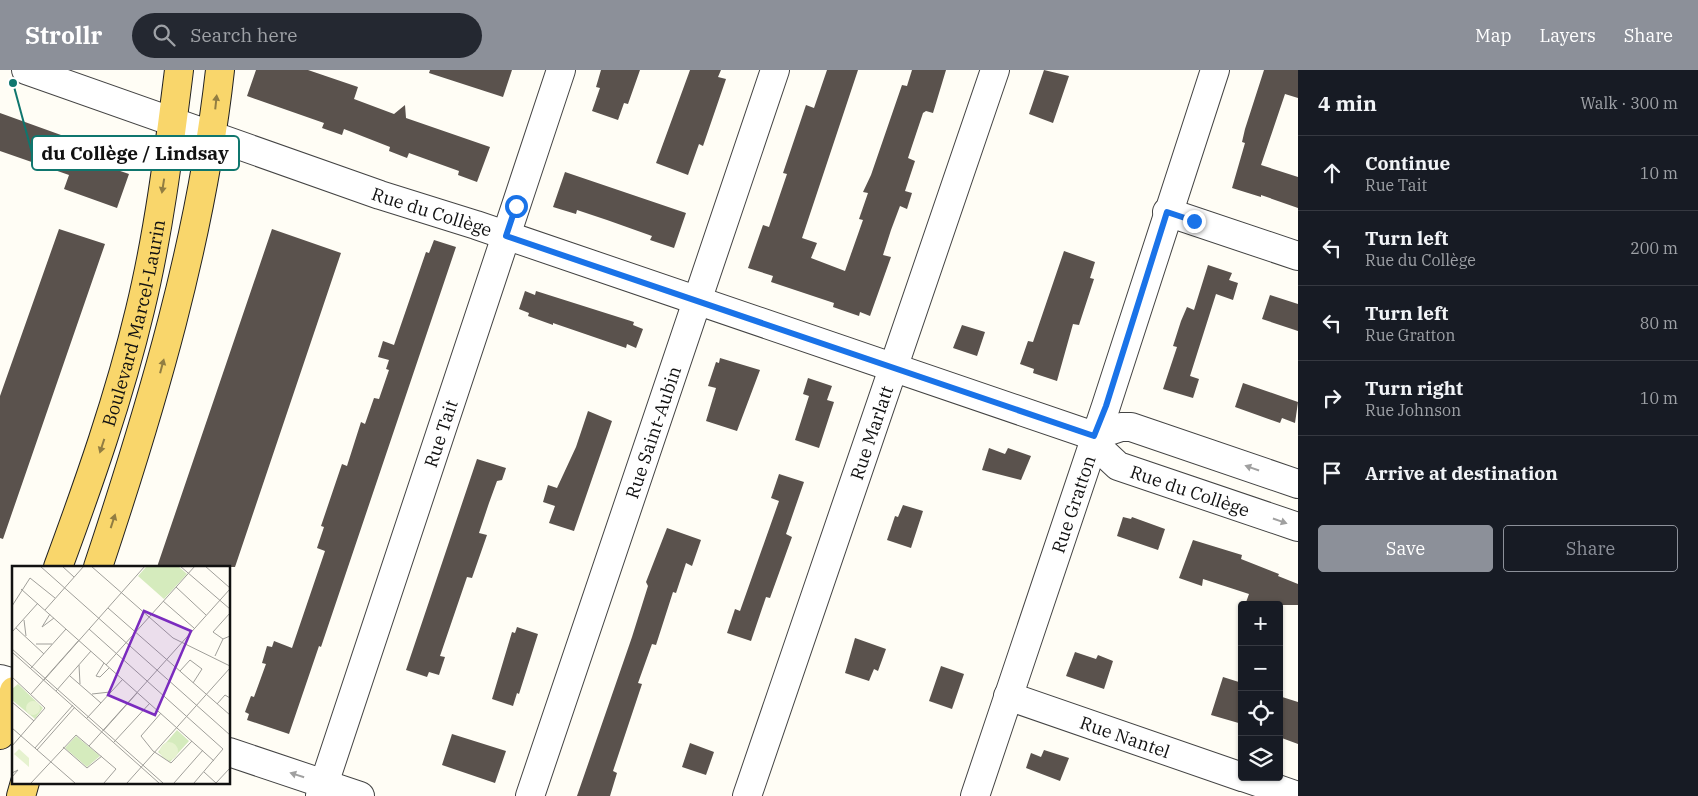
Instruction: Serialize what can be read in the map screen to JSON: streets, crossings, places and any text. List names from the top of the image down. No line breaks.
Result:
{"streets":{"main road":["Boulevard Marcel-Laurin"],"street":["Rue du Collège","Rue Tait","Rue Saint-Aubin","Rue Marlatt","Rue Gratton","Rue Nantel"]},"crossings":[["Rue du Collège","Boulevard Marcel-Laurin"],["Rue du Collège","Rue Tait"],["Rue du Collège","Rue Saint-Aubin"],["Rue du Collège","Rue Marlatt"],["Rue du Collège","Rue Gratton"],["Rue Gratton","Rue Nantel"]],"places":["du Collège / Lindsay"],"page":{"header":"Strollr","search":"Search here","nav":["Map","Layers","Share"],"heading":["4 min","Walk · 300 m"],"list":[["Continue","Rue Tait","10 m"],["Turn left","Rue du Collège","200 m"],["Turn left","Rue Gratton","80 m"],["Turn right","Rue Johnson","10 m"],"Arrive at destination"],"buttons":["Save","Share"],"map_buttons":["+","−"]}}
